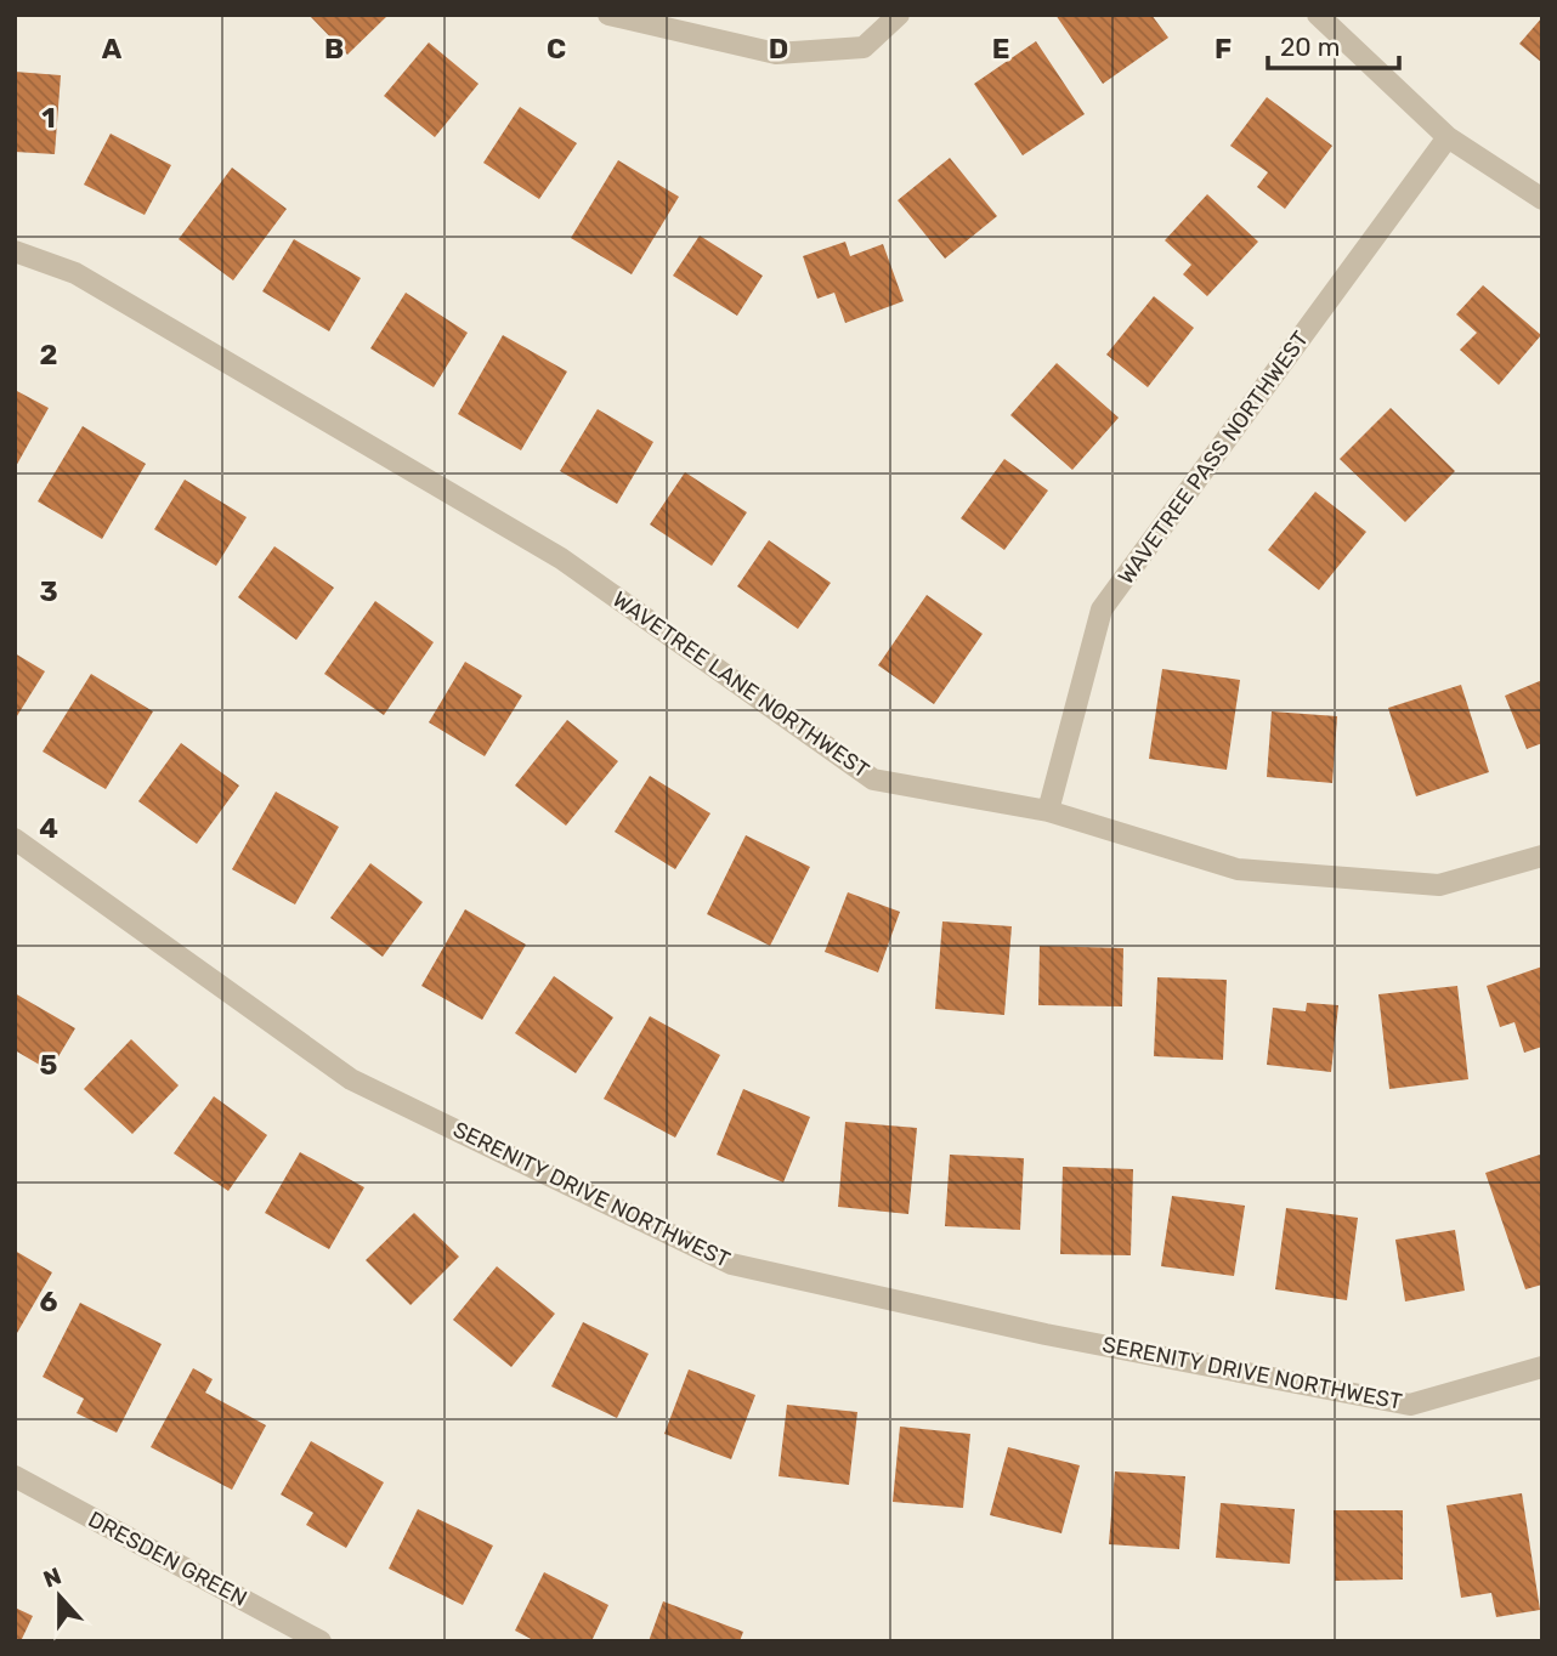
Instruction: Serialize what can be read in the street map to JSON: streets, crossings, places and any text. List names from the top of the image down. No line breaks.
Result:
{"streets":{"street":["WAVETREE PASS NORTHWEST","WAVETREE LANE NORTHWEST","SERENITY DRIVE NORTHWEST","DRESDEN GREEN"]},"crossings":[["WAVETREE PASS NORTHWEST","WAVETREE LANE NORTHWEST"]],"scale_bar":"20 m","north":"top","grid":{"columns":["A","B","C","D","E","F"],"rows":["1","2","3","4","5","6"]}}
